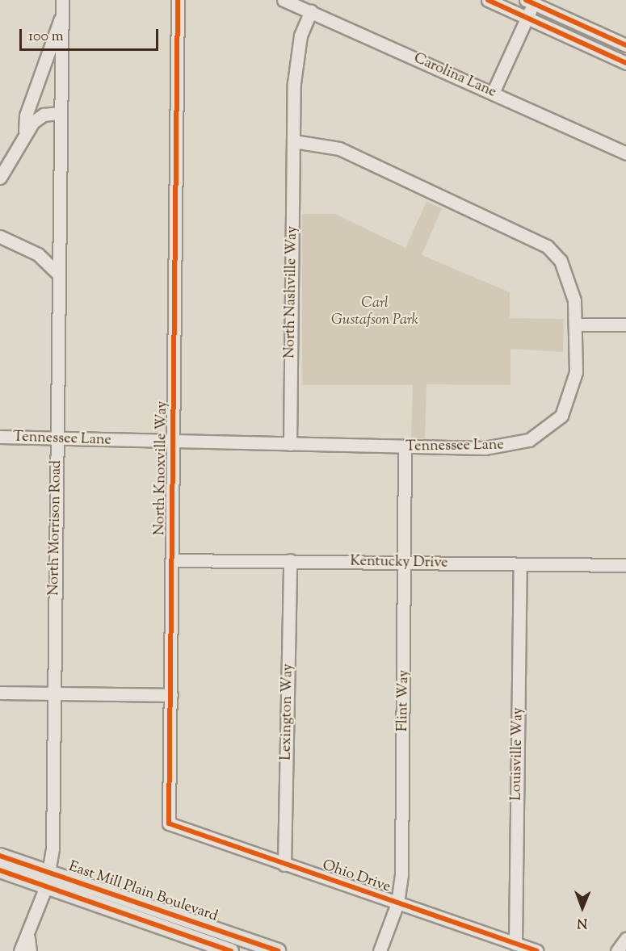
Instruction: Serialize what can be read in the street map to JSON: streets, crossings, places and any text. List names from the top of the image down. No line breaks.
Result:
{"streets":{"main road":["East Mill Plain Boulevard"],"street":["Carolina Lane","North Nashville Way","Tennessee Lane","North Knoxville Way","North Morrison Road","Kentucky Drive","Flint Way","Lexington Way","Louisville Way","Ohio Drive"]},"crossings":[["Carolina Lane","North Nashville Way"],["North Nashville Way","Tennessee Lane"],["Tennessee Lane","North Knoxville Way"],["Tennessee Lane","North Morrison Road"],["Tennessee Lane","Flint Way"],["North Knoxville Way","Kentucky Drive"],["North Knoxville Way","Ohio Drive"],["North Morrison Road","East Mill Plain Boulevard"],["Kentucky Drive","Flint Way"],["Kentucky Drive","Lexington Way"],["Kentucky Drive","Louisville Way"],["Flint Way","Ohio Drive"],["Lexington Way","Ohio Drive"],["Louisville Way","Ohio Drive"]],"parks":["Carl Gustafson Park"],"scale_bar":"100 m","north":"bottom"}
